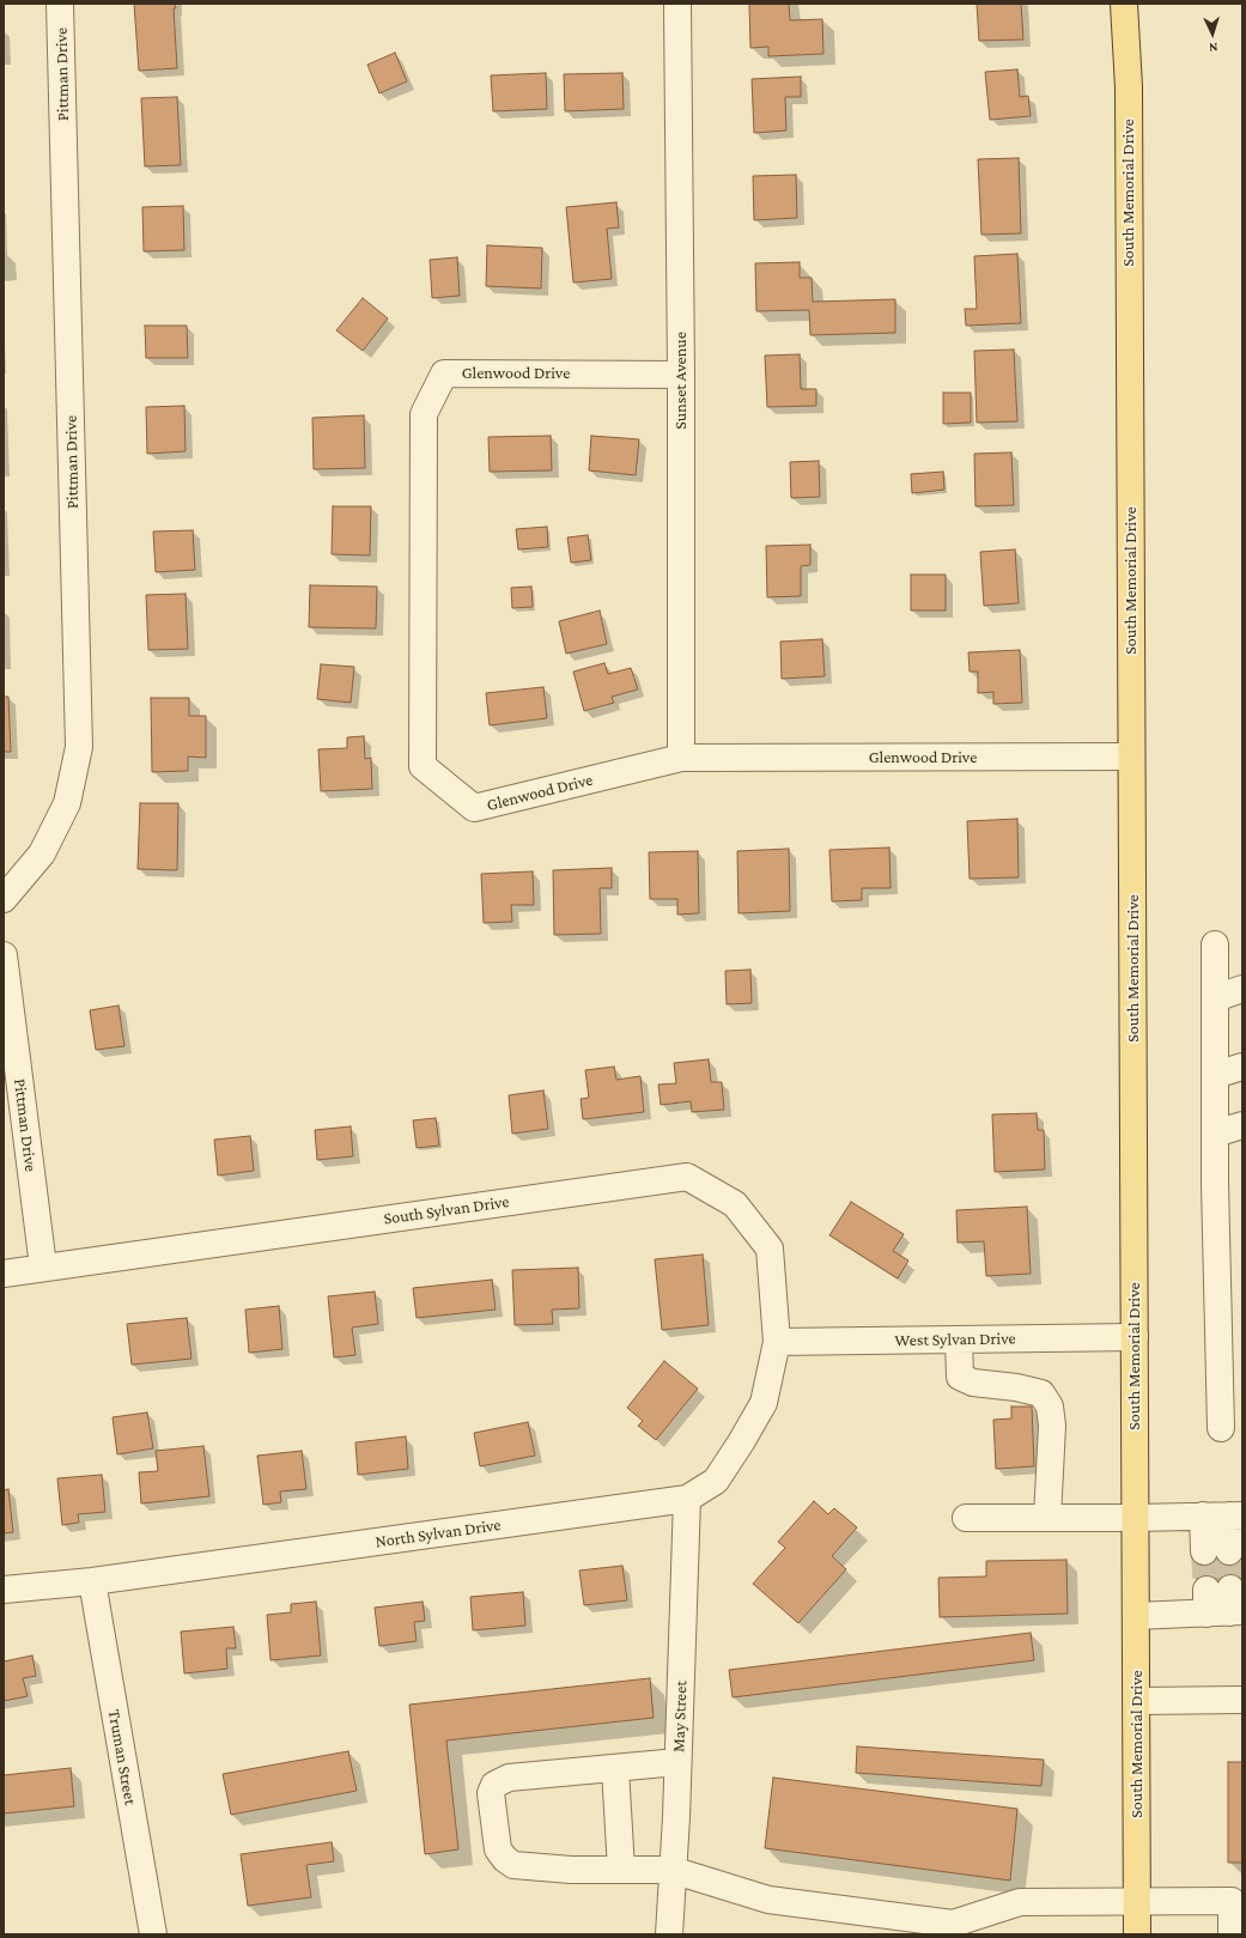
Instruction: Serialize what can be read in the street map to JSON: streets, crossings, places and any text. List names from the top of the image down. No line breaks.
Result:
{"streets":{"main road":["South Memorial Drive"],"street":["Pittman Drive","Glenwood Drive","Sunset Avenue","South Sylvan Drive","West Sylvan Drive","North Sylvan Drive","May Street","Truman Street"]},"crossings":[["Pittman Drive","South Sylvan Drive"],["South Memorial Drive","Glenwood Drive"],["South Memorial Drive","West Sylvan Drive"],["Glenwood Drive","Sunset Avenue"],["South Sylvan Drive","West Sylvan Drive"],["South Sylvan Drive","North Sylvan Drive"],["West Sylvan Drive","North Sylvan Drive"],["North Sylvan Drive","May Street"],["North Sylvan Drive","Truman Street"]],"north":"bottom"}
